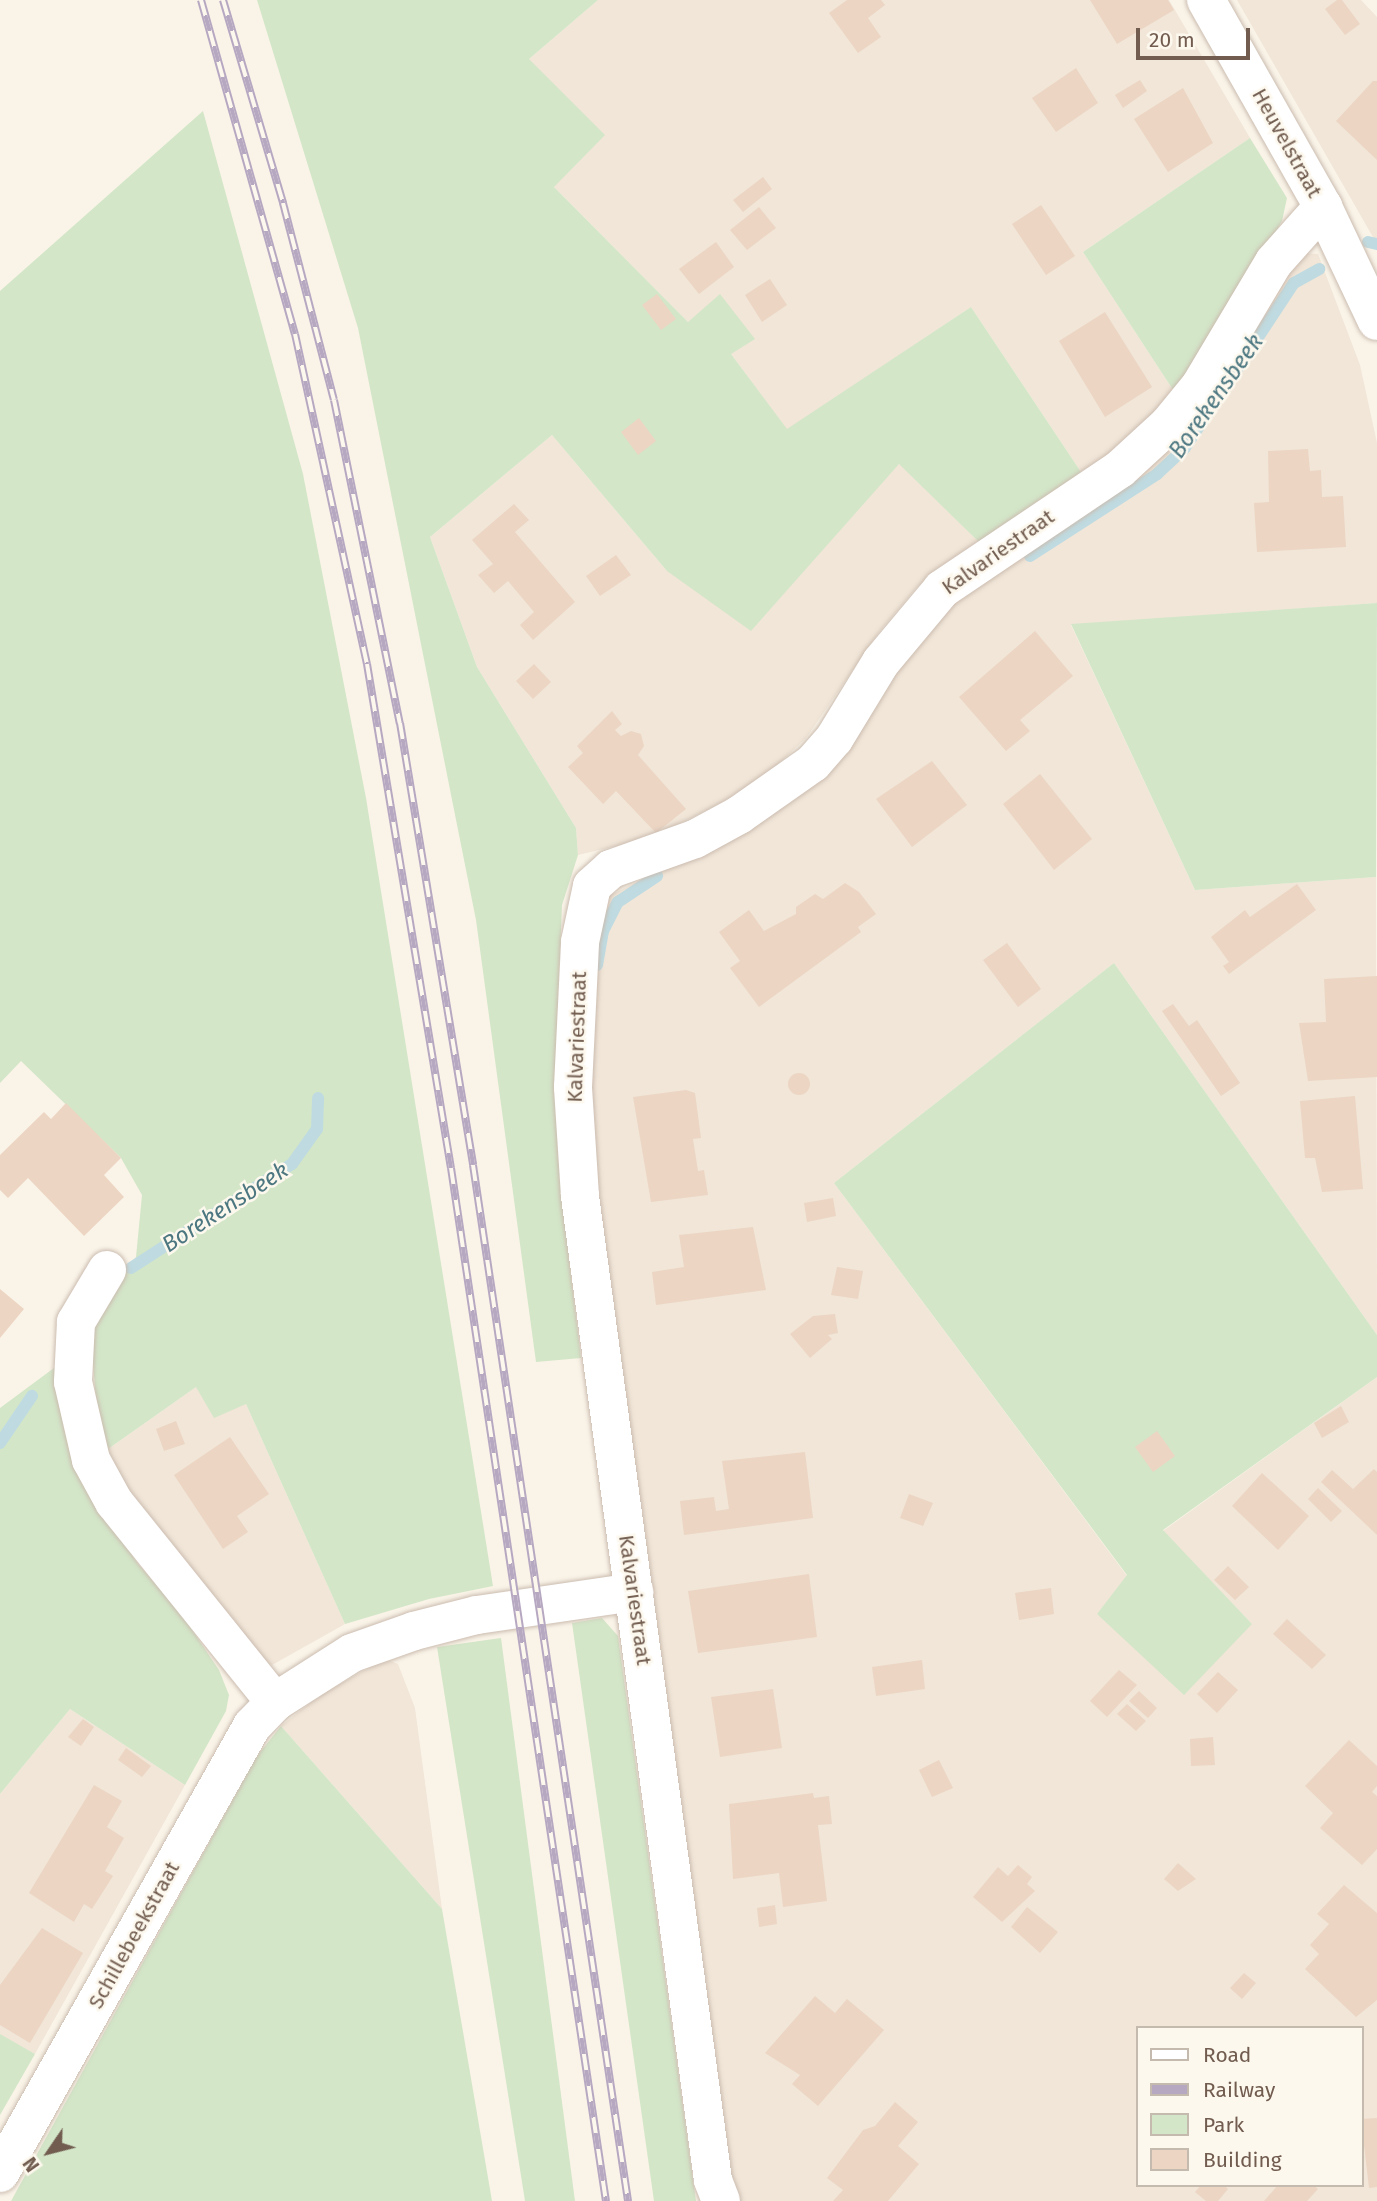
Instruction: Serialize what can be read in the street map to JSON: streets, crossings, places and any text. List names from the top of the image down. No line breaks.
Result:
{"streets":{"street":["Heuvelstraat","Kalvariestraat","Schillebeekstraat"]},"crossings":[["Heuvelstraat","Kalvariestraat"],["Kalvariestraat","Schillebeekstraat"]],"water":["Borekensbeek"],"legend":["Road","Railway","Park","Building"],"scale_bar":"20 m","north":"bottom left"}
